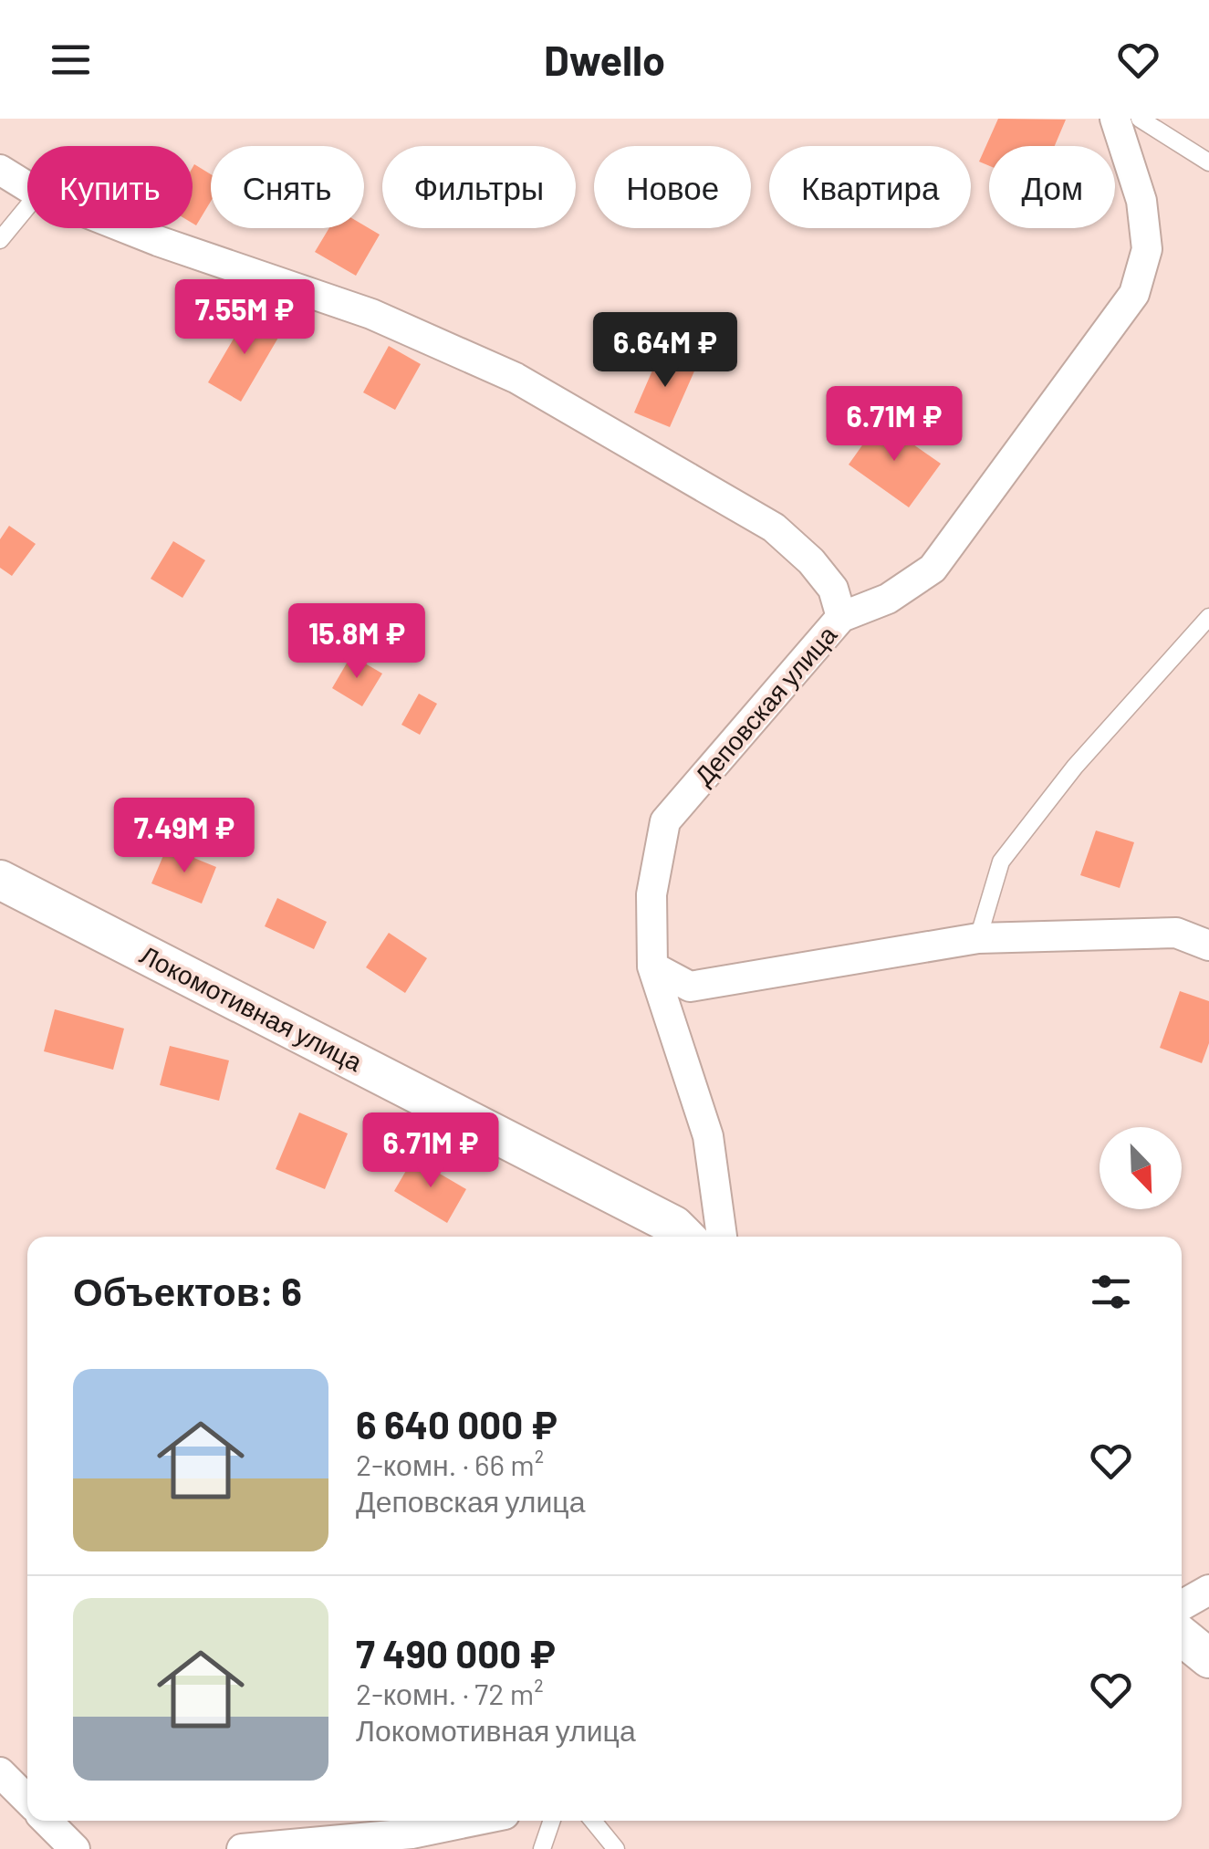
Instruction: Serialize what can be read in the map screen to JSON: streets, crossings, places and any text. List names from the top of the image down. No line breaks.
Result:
{"streets":{"street":["Деповская улица","Локомотивная улица"]},"north":"bottom right","page":{"header":"Dwello","chip":["Купить","Снять","Фильтры","Новое","Квартира","Дом"],"price":["7.55M ₽","6.64M ₽","6.71M ₽","15.8M ₽","7.49M ₽","6.71M ₽"],"heading":"Объектов: 6","list":[{"name":"6 640 000 ₽","note":"2-комн. · 66 m² · Деповская улица"},{"name":"7 490 000 ₽","note":"2-комн. · 72 m² · Локомотивная улица"}]}}
